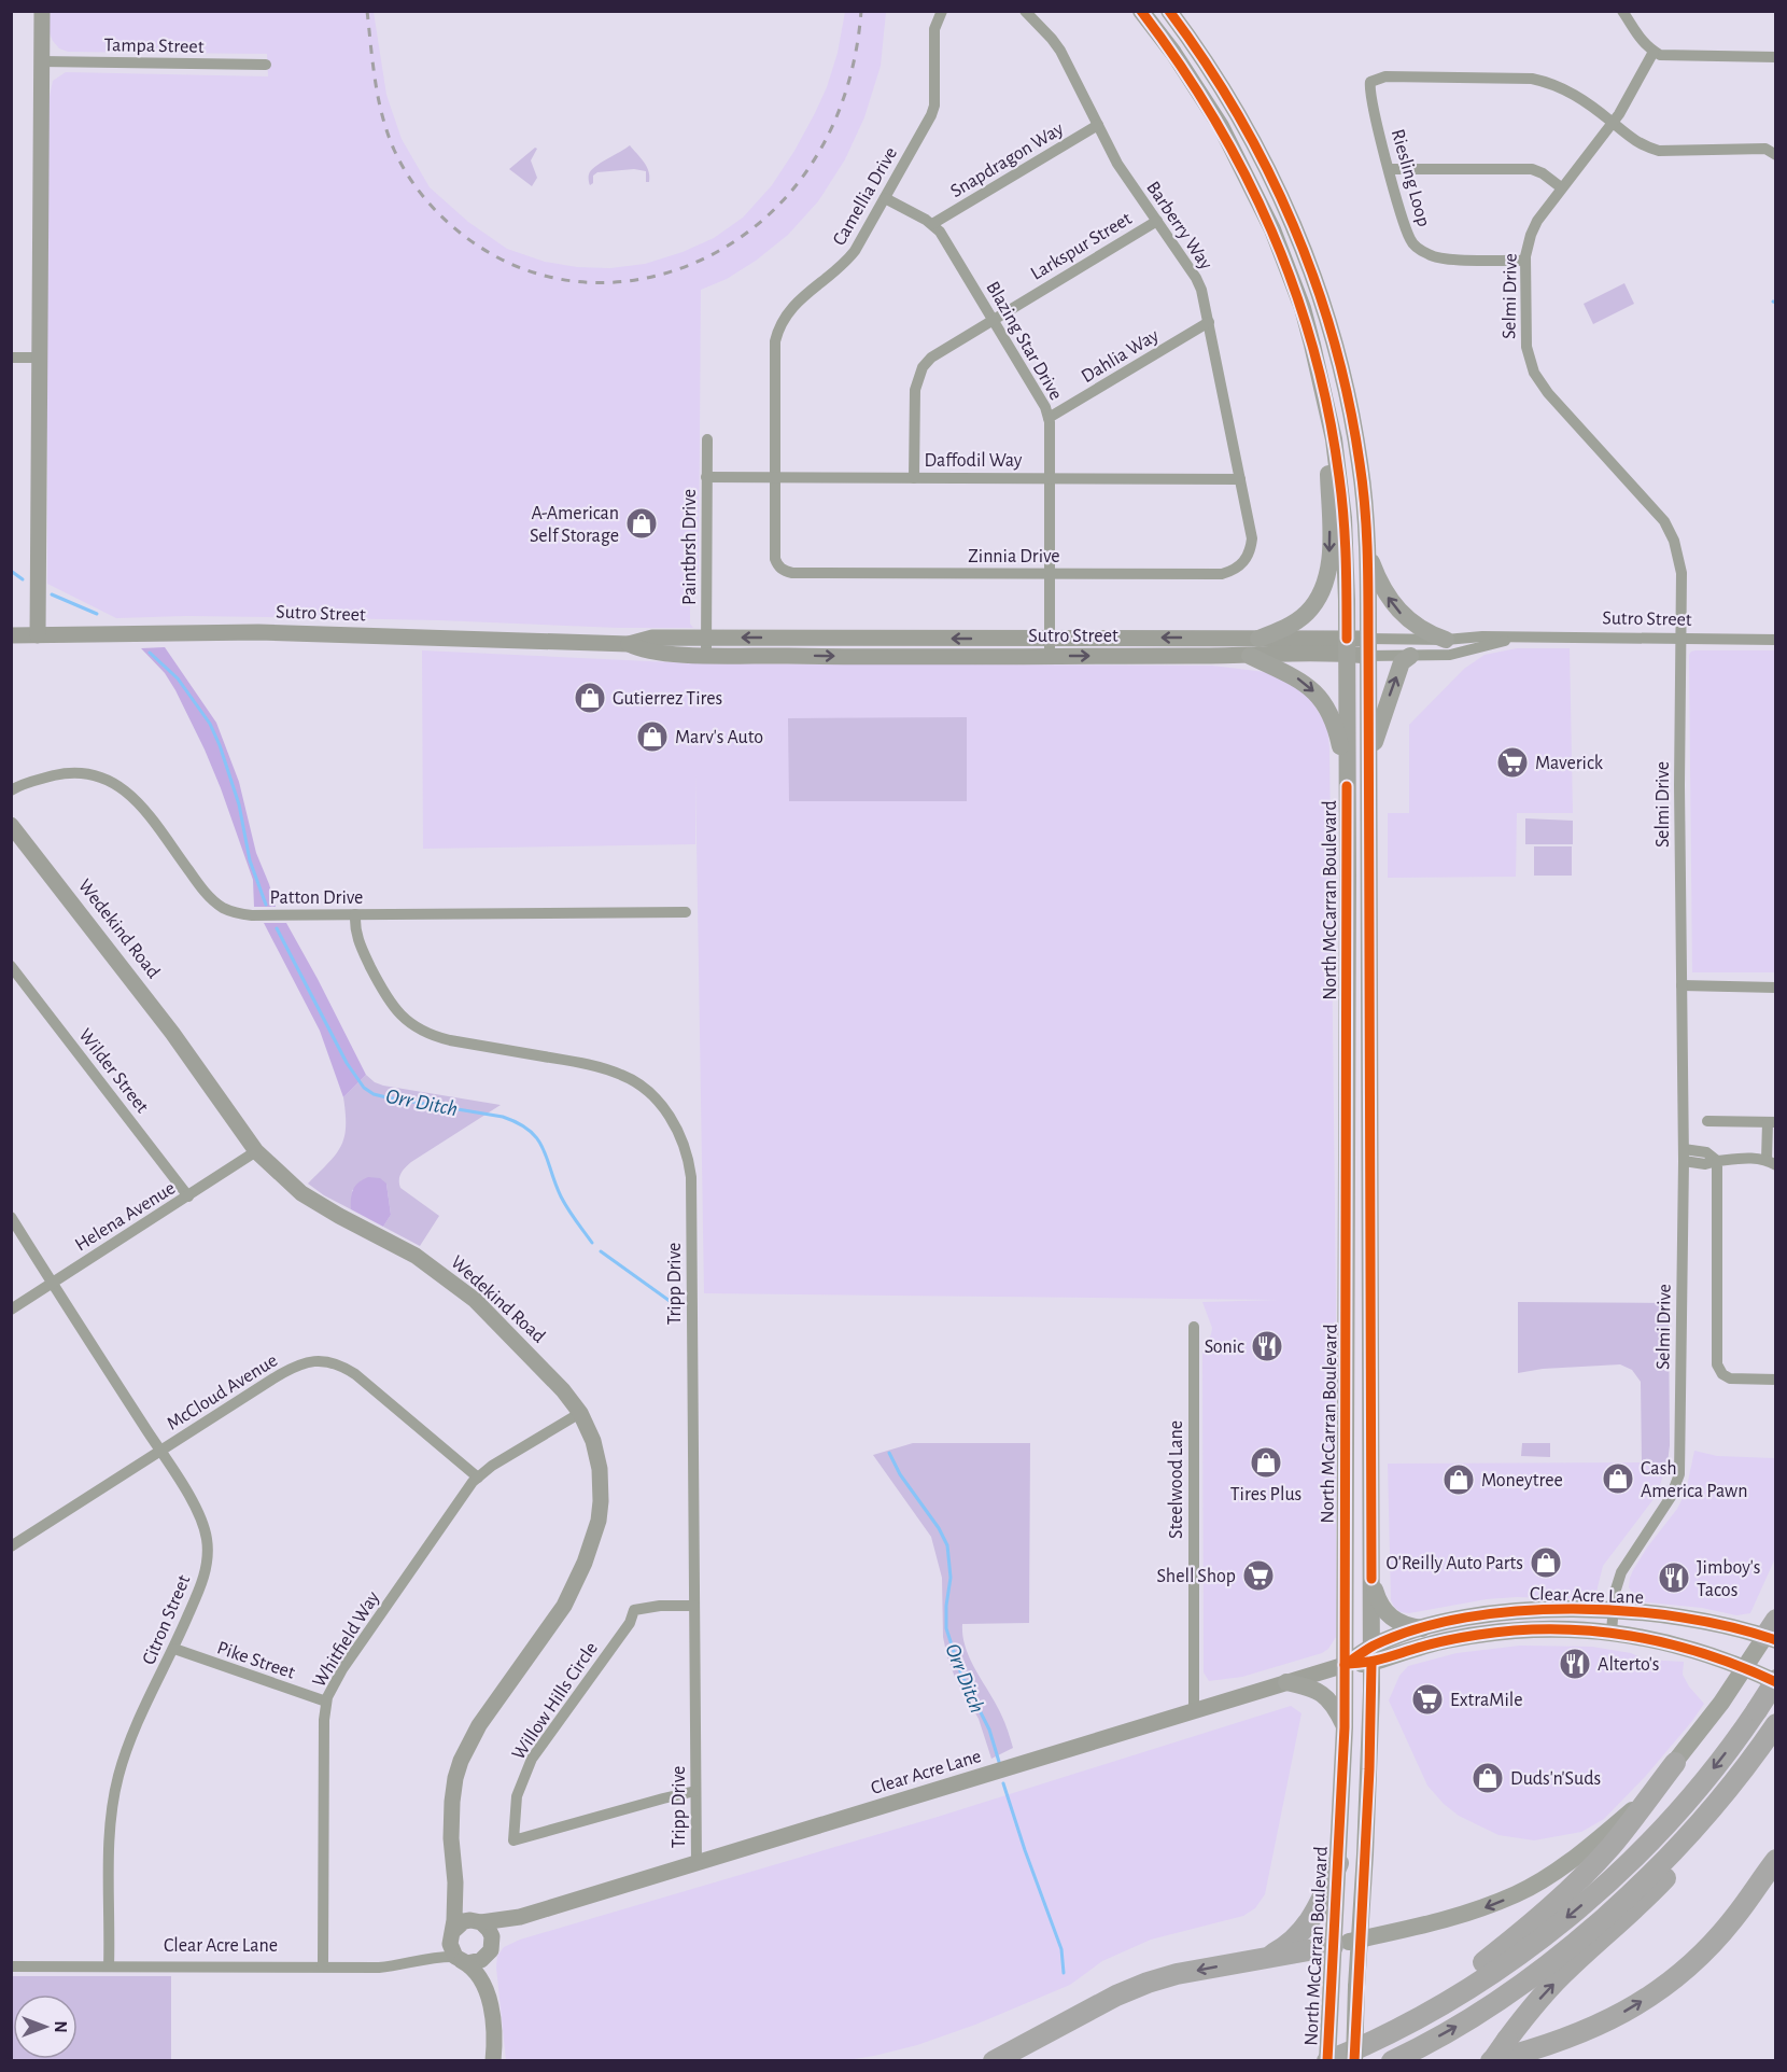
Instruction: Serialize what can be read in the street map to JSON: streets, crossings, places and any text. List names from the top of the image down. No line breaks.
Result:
{"streets":{"main road":["North McCarran Boulevard","Clear Acre Lane"],"street":["Tampa Street","Snapdragon Way","Riesling Loop","Camellia Drive","Barberry Way","Larkspur Street","Selmi Drive","Blazing Star Drive","Dahlia Way","Daffodil Way","Paintbrsh Drive","Zinnia Drive","Sutro Street","Patton Drive","Wedekind Road","Wilder Street","Helena Avenue","Tripp Drive","McCloud Avenue","Steelwood Lane","Citron Street","Whitfield Way","Pike Street","Willow Hills Circle"]},"crossings":[["Snapdragon Way","Barberry Way"],["Snapdragon Way","Blazing Star Drive"],["Riesling Loop","Selmi Drive"],["Camellia Drive","Blazing Star Drive"],["Camellia Drive","Daffodil Way"],["Camellia Drive","Zinnia Drive"],["Barberry Way","Larkspur Street"],["Barberry Way","Dahlia Way"],["Barberry Way","Daffodil Way"],["Barberry Way","Zinnia Drive"],["Larkspur Street","Blazing Star Drive"],["Larkspur Street","Daffodil Way"],["Selmi Drive","Sutro Street"],["Selmi Drive","Clear Acre Lane"],["Blazing Star Drive","Dahlia Way"],["Blazing Star Drive","Daffodil Way"],["Blazing Star Drive","Zinnia Drive"],["Blazing Star Drive","Sutro Street"],["Daffodil Way","Paintbrsh Drive"],["Paintbrsh Drive","Sutro Street"],["Sutro Street","North McCarran Boulevard"],["Patton Drive","Tripp Drive"],["North McCarran Boulevard","Clear Acre Lane"],["Wedekind Road","Helena Avenue"],["Wedekind Road","Clear Acre Lane"],["Wedekind Road","Whitfield Way"],["Wilder Street","Helena Avenue"],["Helena Avenue","Citron Street"],["Tripp Drive","Clear Acre Lane"],["Tripp Drive","Willow Hills Circle"],["McCloud Avenue","Citron Street"],["McCloud Avenue","Whitfield Way"],["Steelwood Lane","Clear Acre Lane"],["Clear Acre Lane","Citron Street"],["Clear Acre Lane","Whitfield Way"],["Citron Street","Pike Street"],["Whitfield Way","Pike Street"]],"water":["Orr Ditch"],"places":{"shop":["A-American Self Storage","Gutierrez Tires","Marv's Auto","Tires Plus","Cash America Pawn","Moneytree","O'Reilly Auto Parts","Duds'n'Suds"],"supermarket":["Maverick","Shell Shop","ExtraMile"],"restaurant":["Sonic","Jimboy's Tacos","Alterto's"]},"north":"right"}
